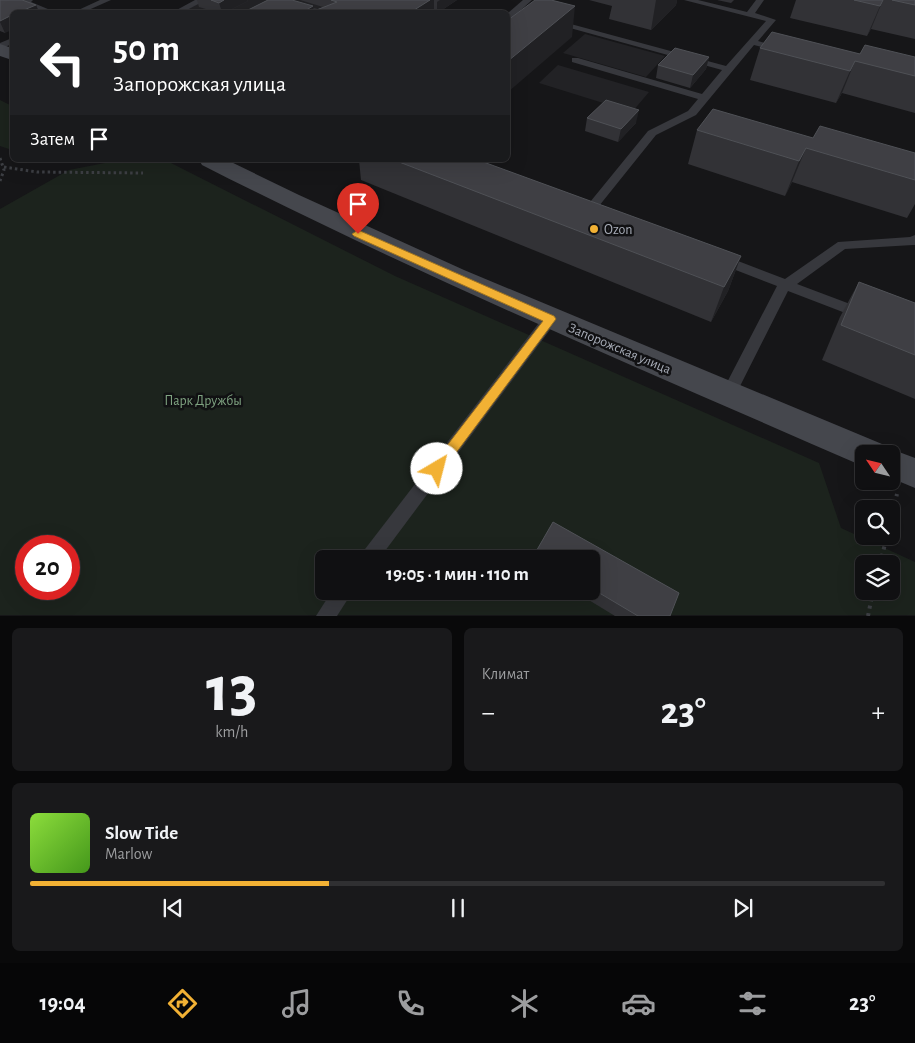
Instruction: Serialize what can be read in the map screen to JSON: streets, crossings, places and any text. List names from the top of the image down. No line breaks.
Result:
{"streets":{"street":["Запорожская улица"]},"parks":["Парк Дружбы"],"places":["Ozon"],"north":"top left","page":{"turn":["50 m","Запорожская улица"],"then":"Затем","limit":"20","trip":"19:05 · 1 мин · 110 m","tile":[["13","km/h"],"Климат"],"heat":["−","23°","+"],"song":["Slow Tide","Marlow"],"tabs":["19:04","23°"]}}
